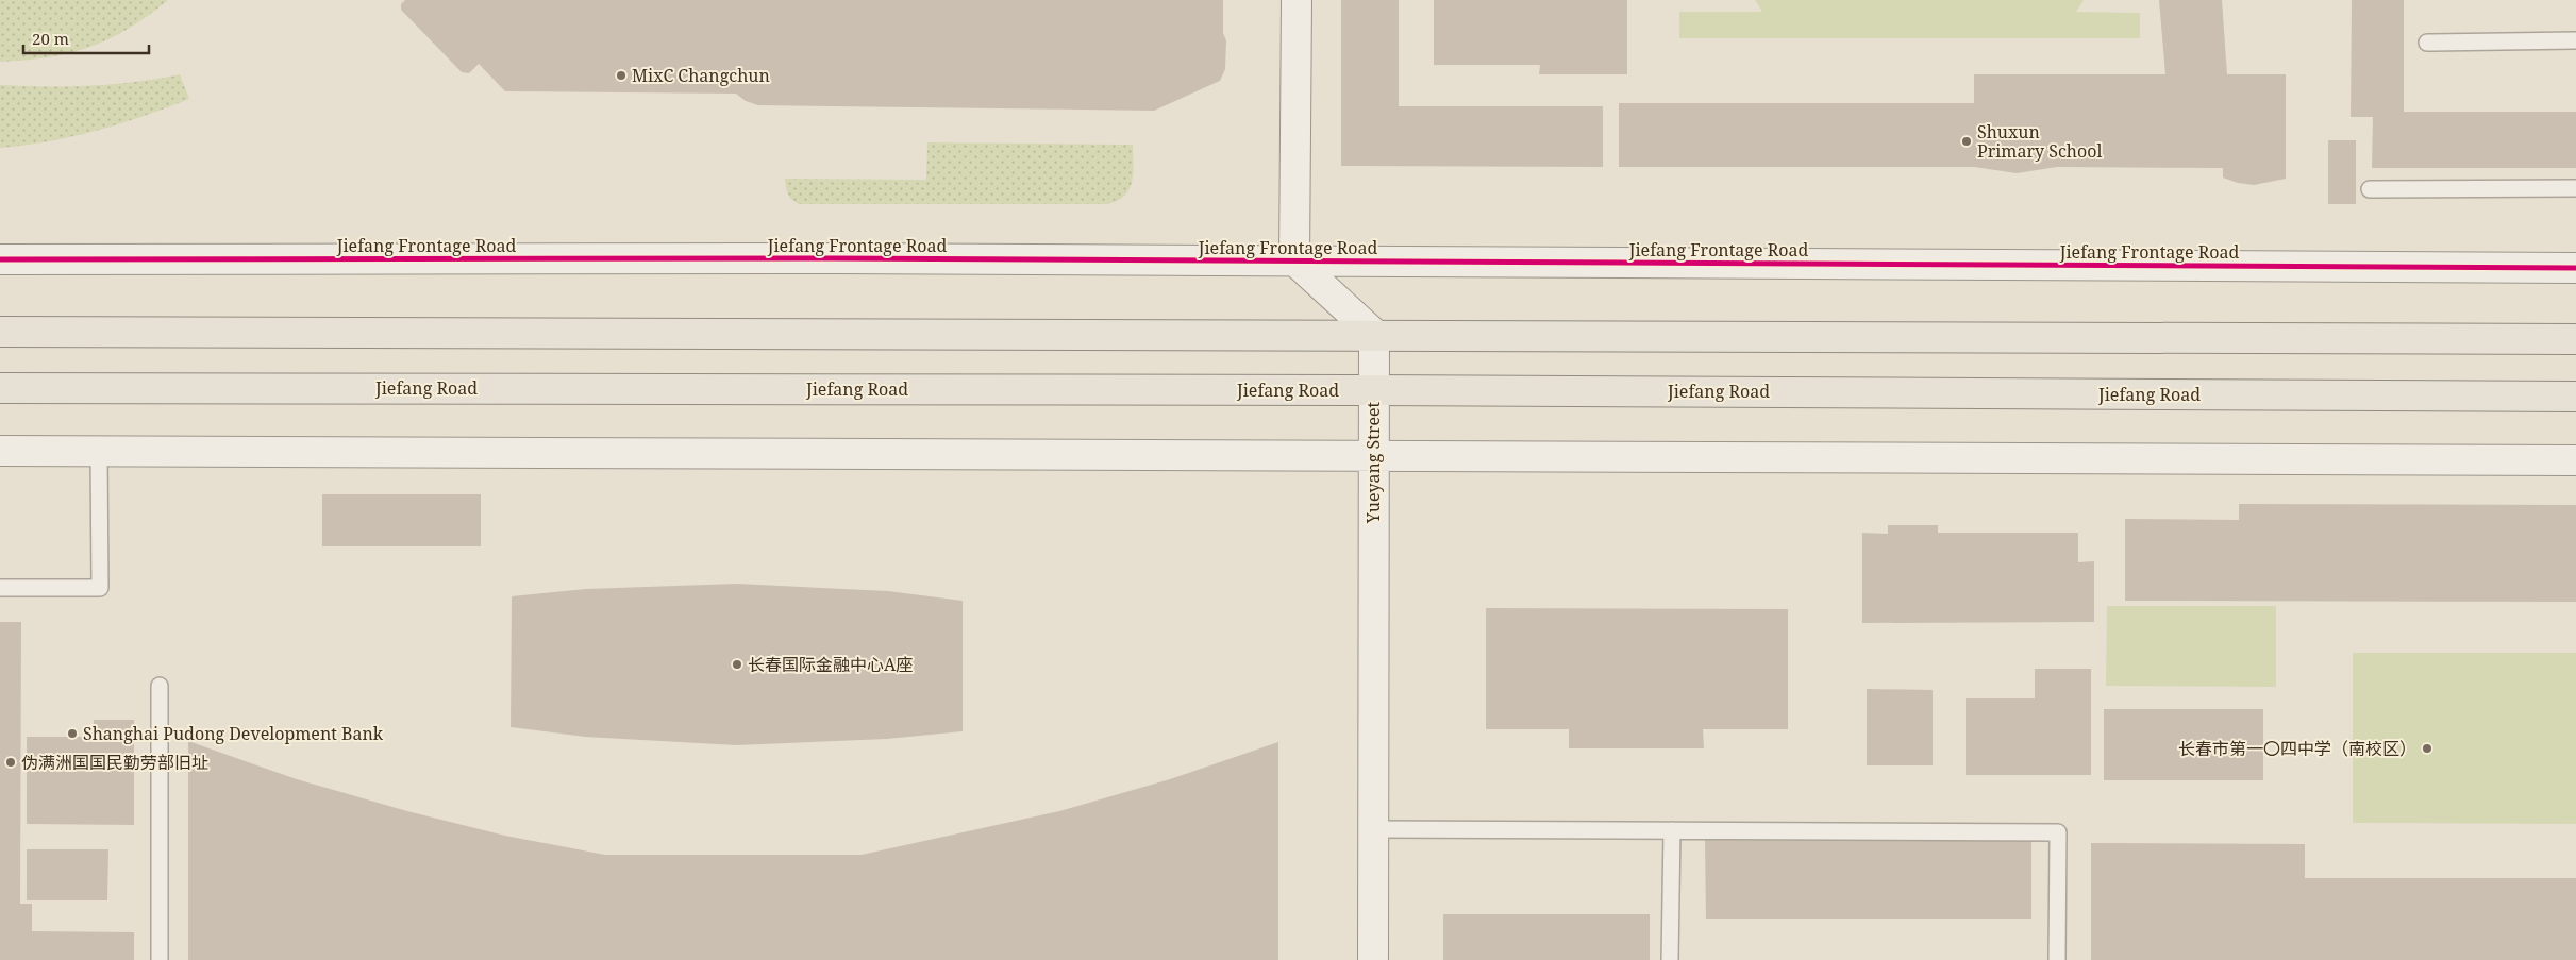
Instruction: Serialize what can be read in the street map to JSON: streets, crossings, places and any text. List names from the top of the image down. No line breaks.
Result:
{"streets":{"main road":["Jiefang Road"],"street":["Jiefang Frontage Road","Yueyang Street"]},"crossings":[["Jiefang Road","Yueyang Street"]],"places":["MixC Changchun","Shuxun Primary School","长春国际金融中心A座","Shanghai Pudong Development Bank","长春市第一〇四中学（南校区）","伪满洲国国民勤劳部旧址"],"scale_bar":"20 m"}
